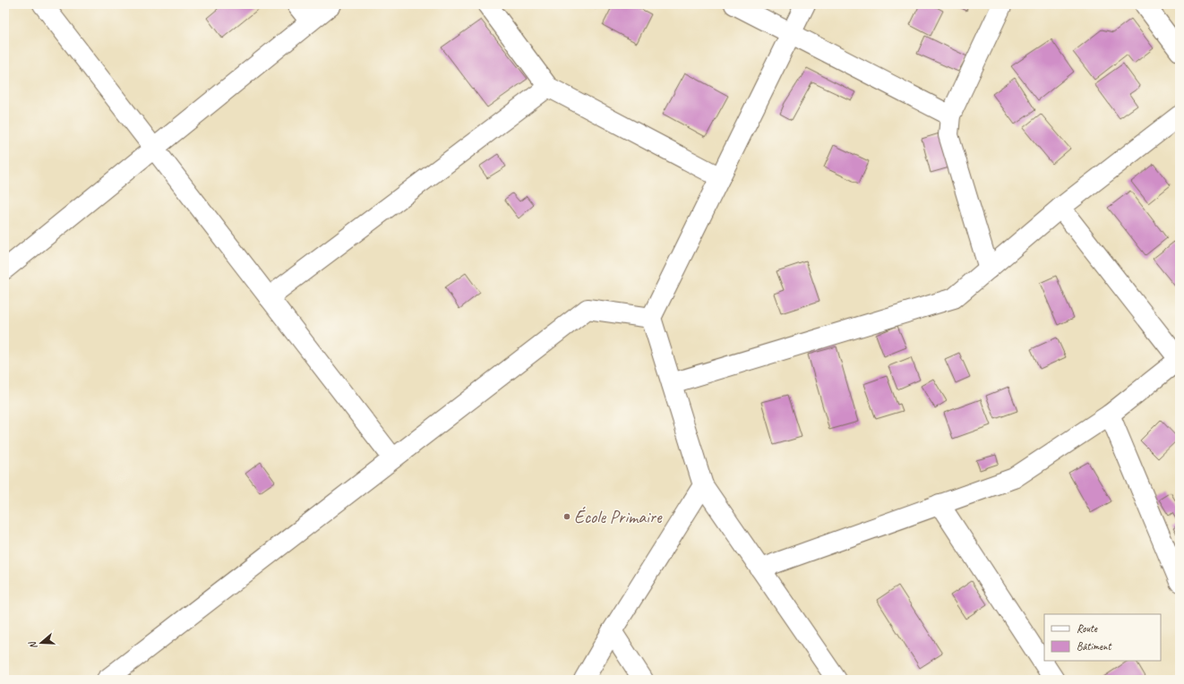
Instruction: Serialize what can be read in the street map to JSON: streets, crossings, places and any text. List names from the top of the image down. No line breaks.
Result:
{"places":["École Primaire"],"legend":["Route","Bâtiment"],"north":"left"}
